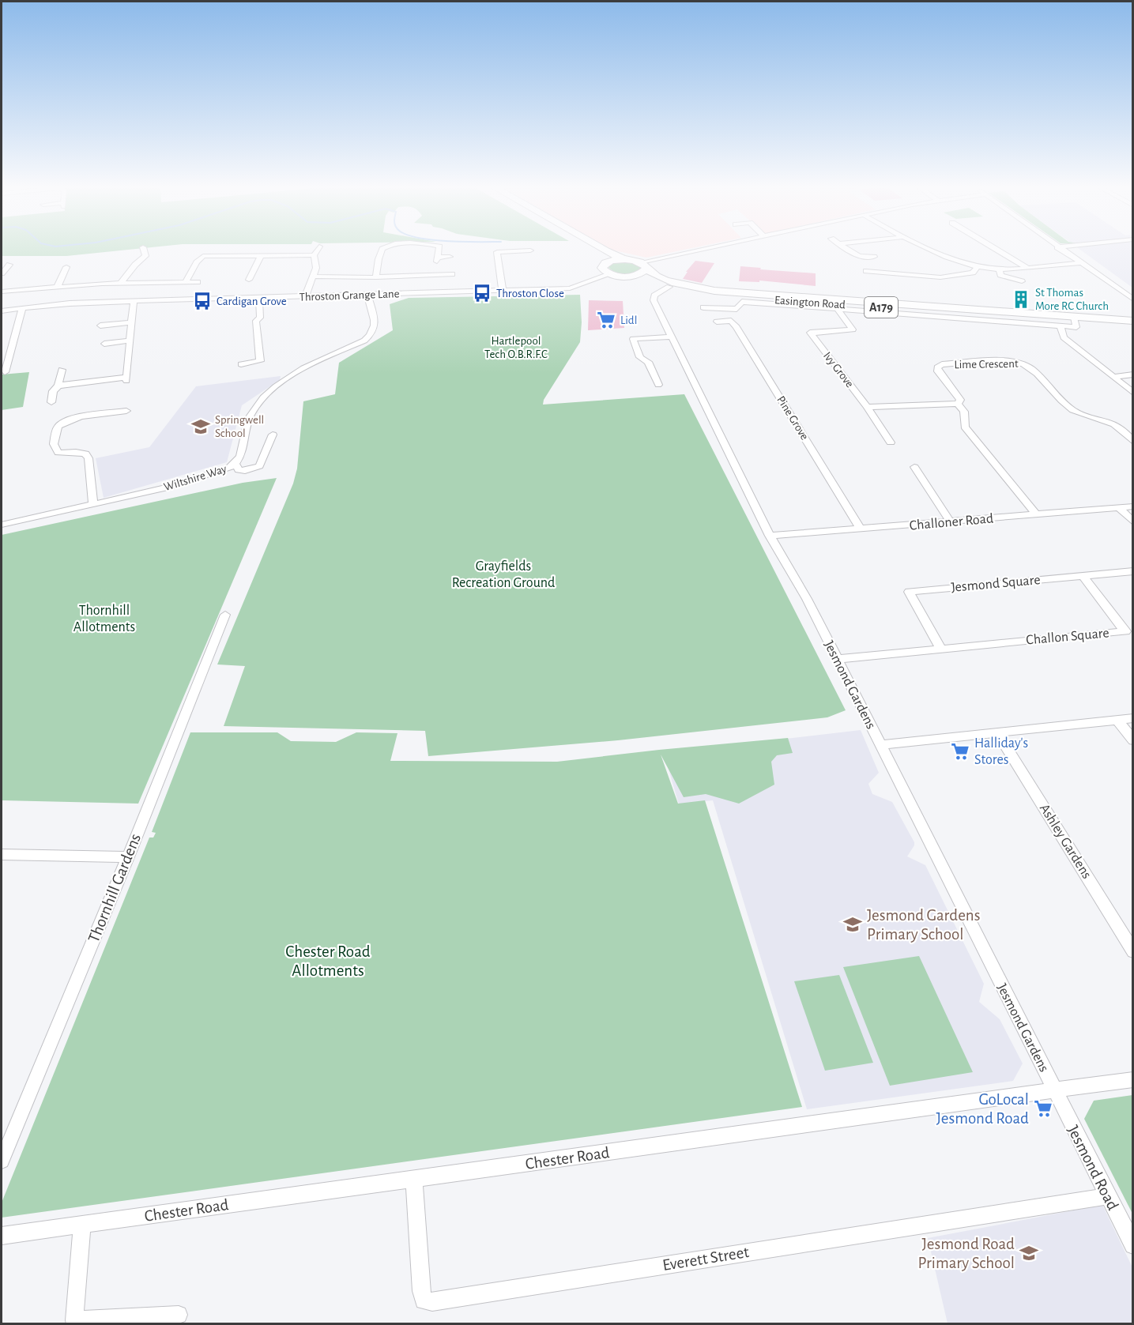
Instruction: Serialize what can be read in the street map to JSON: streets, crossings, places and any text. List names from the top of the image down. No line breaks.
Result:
{"streets":{"highway":["Easington Road","A179"],"street":["Throston Grange Lane","Lime Crescent","Ivy Grove","Pine Grove","Wiltshire Way","Challoner Road","Jesmond Square","Challon Square","Jesmond Gardens","Ashley Gardens","Thornhill Gardens","Chester Road","Jesmond Road","Everett Street"]},"crossings":[["Throston Grange Lane","Easington Road"],["Throston Grange Lane","Wiltshire Way"],["Easington Road","Ivy Grove"],["Easington Road","Jesmond Gardens"],["Lime Crescent","Challoner Road"],["Pine Grove","Challoner Road"],["Challoner Road","Jesmond Gardens"],["Jesmond Square","Challon Square"],["Challon Square","Jesmond Gardens"],["Jesmond Gardens","Chester Road"],["Jesmond Gardens","Jesmond Road"],["Chester Road","Jesmond Road"],["Chester Road","Everett Street"],["Jesmond Road","Everett Street"]],"parks":["Hartlepool Tech O.B.R.F.C","Grayfields Recreation Ground","Thornhill Allotments","Chester Road Allotments"],"places":{"bus stop":["Throston Close","Cardigan Grove"],"building":["St Thomas More RC Church"],"supermarket":["Lidl","Halliday's Stores","GoLocal Jesmond Road"],"school or university":["Springwell School","Jesmond Gardens Primary School","Jesmond Road Primary School"]}}
